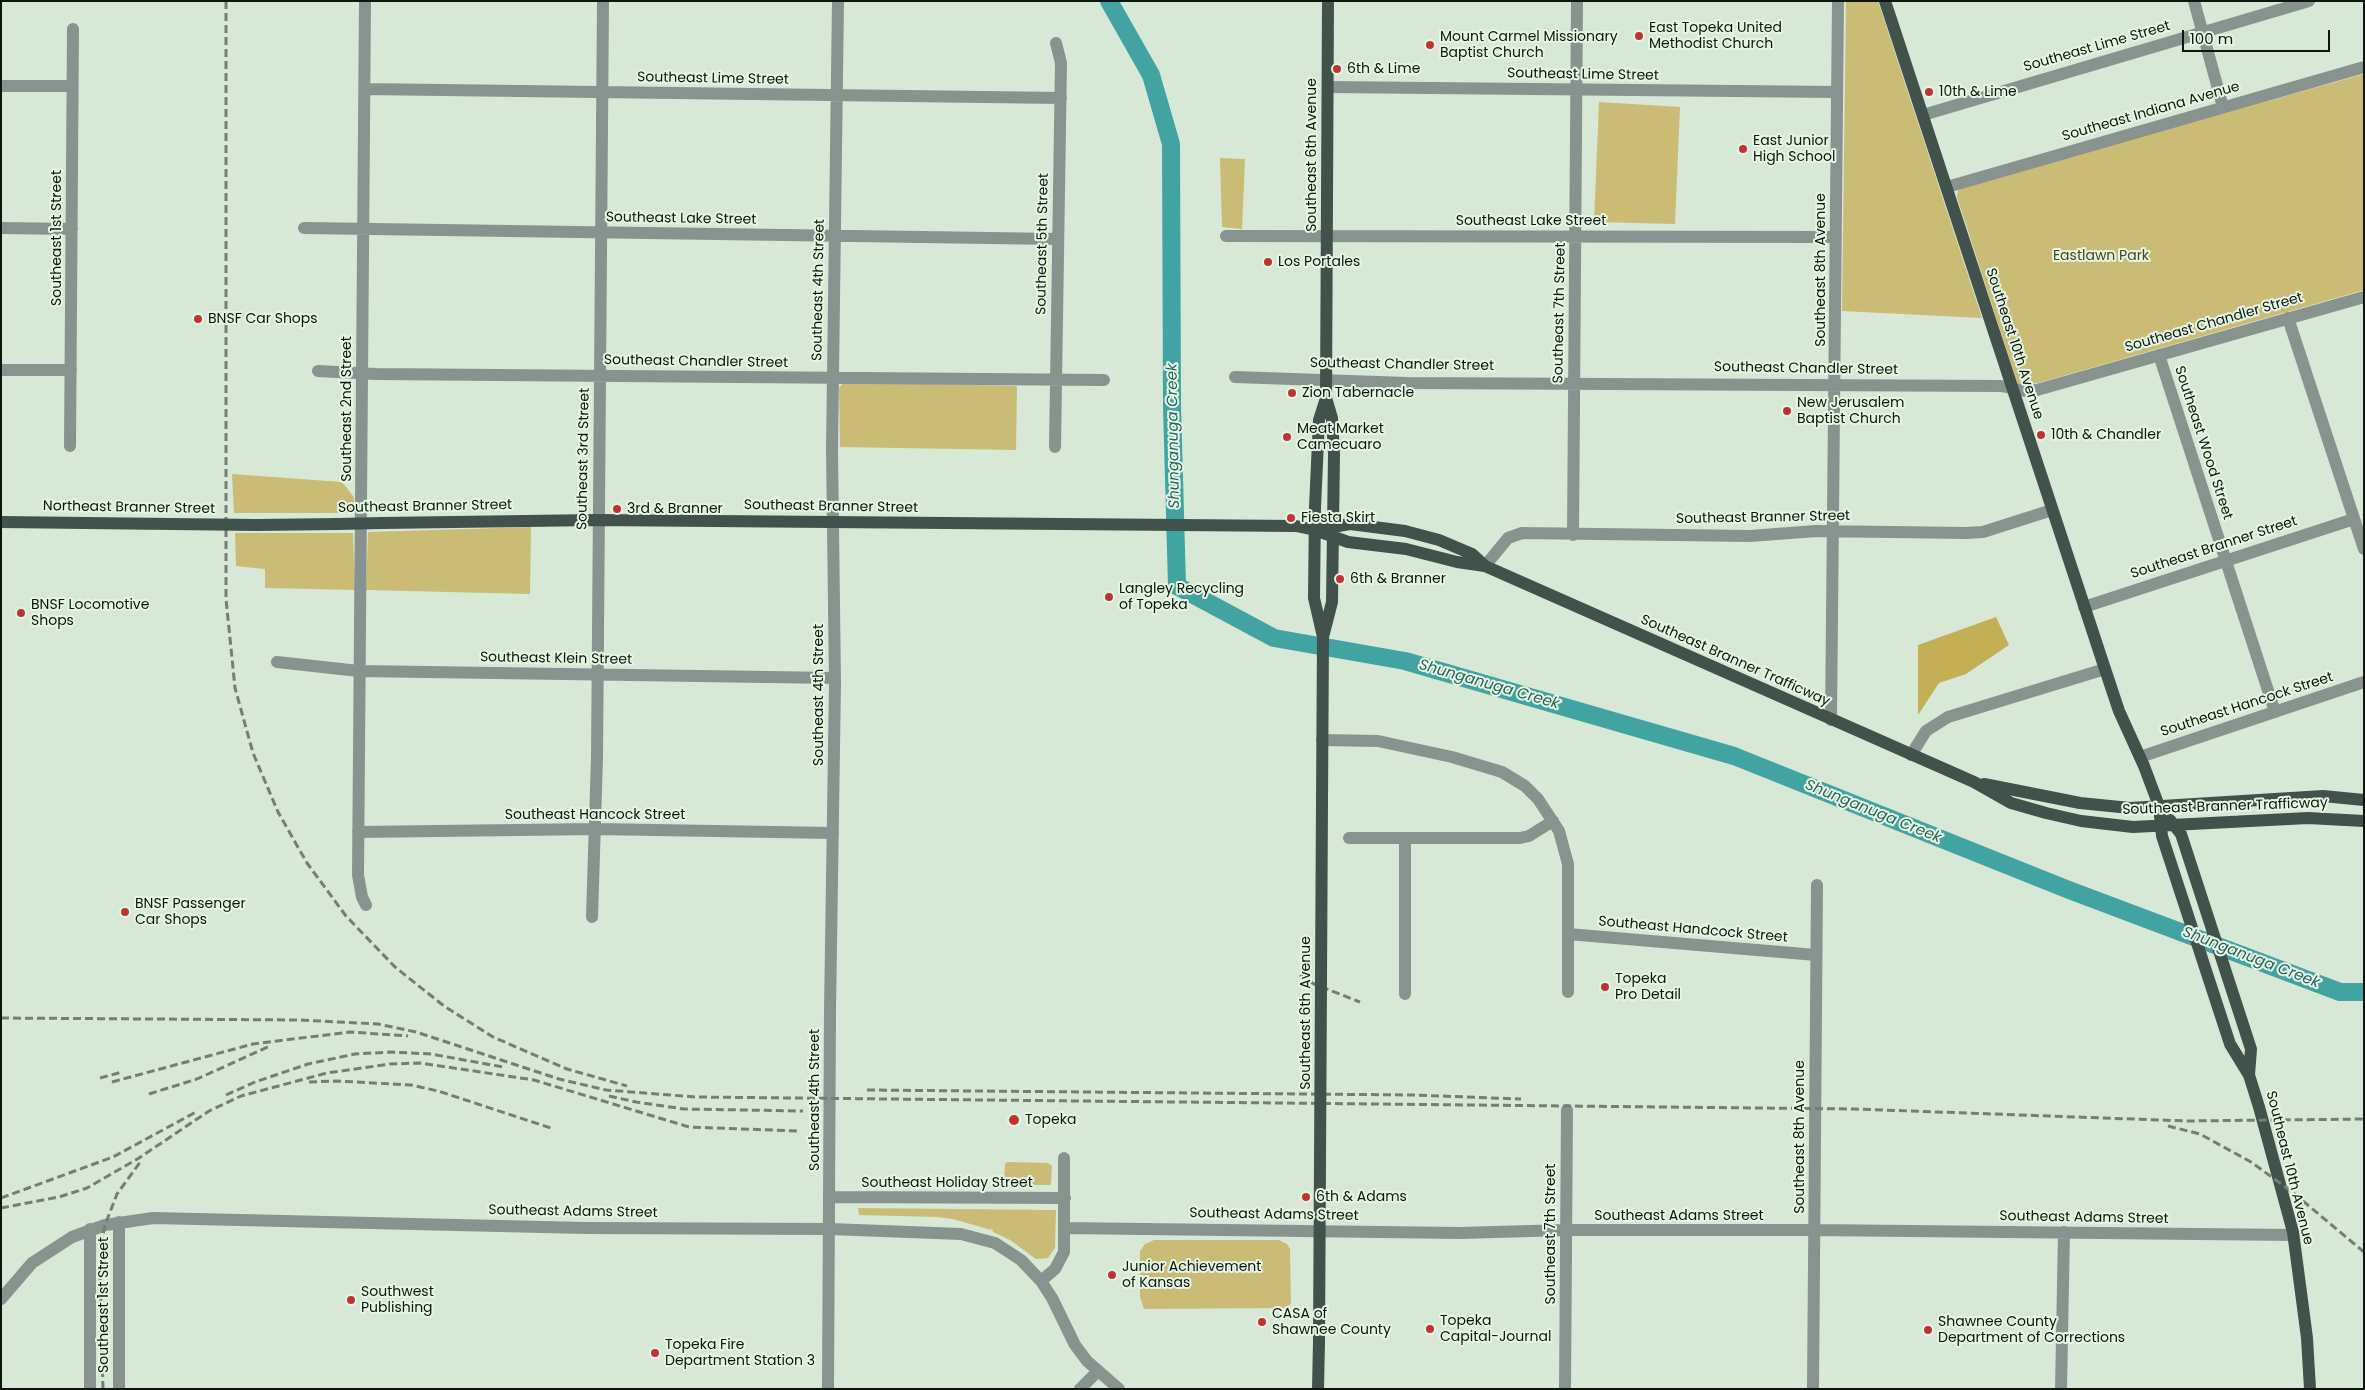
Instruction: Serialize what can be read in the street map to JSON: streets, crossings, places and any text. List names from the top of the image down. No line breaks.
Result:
{"streets":{"main road":["Southeast 6th Avenue","Southeast 10th Avenue","Southeast Branner Street","Northeast Branner Street","Southeast Branner Trafficway"],"street":["Southeast Lime Street","Southeast Indiana Avenue","Southeast Lake Street","Southeast 1st Street","Southeast 5th Street","Southeast 8th Avenue","Southeast 4th Street","Southeast 7th Street","Southeast Chandler Street","Southeast 2nd Street","Southeast Wood Street","Southeast 3rd Street","Southeast Klein Street","Southeast Hancock Street","Southeast Handcock Street","Southeast Holiday Street","Southeast Adams Street"]},"crossings":[["Southeast Lime Street","Southeast 6th Avenue"],["Southeast Lime Street","Southeast 5th Street"],["Southeast Lime Street","Southeast 8th Avenue"],["Southeast Lime Street","Southeast 4th Street"],["Southeast Lime Street","Southeast 7th Street"],["Southeast Lime Street","Southeast 10th Avenue"],["Southeast Lime Street","Southeast 2nd Street"],["Southeast Lime Street","Southeast 3rd Street"],["Southeast Indiana Avenue","Southeast 10th Avenue"],["Southeast 6th Avenue","Southeast Lake Street"],["Southeast 6th Avenue","Southeast Chandler Street"],["Southeast 6th Avenue","Southeast Branner Street"],["Southeast Lake Street","Southeast 5th Street"],["Southeast Lake Street","Southeast 8th Avenue"],["Southeast Lake Street","Southeast 4th Street"],["Southeast Lake Street","Southeast 7th Street"],["Southeast Lake Street","Southeast 2nd Street"],["Southeast Lake Street","Southeast 3rd Street"],["Southeast 1st Street","Southeast Adams Street"],["Southeast 5th Street","Southeast Chandler Street"],["Southeast 8th Avenue","Southeast Chandler Street"],["Southeast 8th Avenue","Southeast Branner Street"],["Southeast 8th Avenue","Southeast Branner Trafficway"],["Southeast 8th Avenue","Southeast Handcock Street"],["Southeast 8th Avenue","Southeast Adams Street"],["Southeast 4th Street","Southeast Chandler Street"],["Southeast 4th Street","Southeast Branner Street"],["Southeast 4th Street","Southeast Klein Street"],["Southeast 4th Street","Southeast Hancock Street"],["Southeast 4th Street","Southeast Holiday Street"],["Southeast 4th Street","Southeast Adams Street"],["Southeast 7th Street","Southeast Chandler Street"],["Southeast 7th Street","Southeast Branner Street"],["Southeast 7th Street","Southeast Adams Street"],["Southeast Chandler Street","Southeast 10th Avenue"],["Southeast Chandler Street","Southeast 2nd Street"],["Southeast Chandler Street","Southeast Wood Street"],["Southeast Chandler Street","Southeast 3rd Street"],["Southeast 10th Avenue","Southeast Branner Street"],["Southeast 10th Avenue","Southeast Branner Trafficway"],["Southeast 10th Avenue","Southeast Hancock Street"],["Southeast 10th Avenue","Southeast Adams Street"],["Southeast 2nd Street","Southeast Klein Street"],["Southeast 2nd Street","Southeast Hancock Street"],["Southeast Wood Street","Southeast Branner Street"],["Southeast Wood Street","Southeast Hancock Street"],["Southeast 3rd Street","Southeast Branner Street"],["Southeast 3rd Street","Southeast Klein Street"],["Southeast 3rd Street","Southeast Hancock Street"],["Southeast Branner Street","Northeast Branner Street"],["Southeast Branner Street","Southeast Branner Trafficway"]],"water":["Shunganuga Creek"],"parks":["Eastlawn Park"],"places":["East Topeka United Methodist Church","Mount Carmel Missionary Baptist Church","6th & Lime","10th & Lime","East Junior High School","Los Portales","BNSF Car Shops","Zion Tabernacle","New Jerusalem Baptist Church","10th & Chandler","Meat Market Camecuaro","3rd & Branner","Fiesta Skirt","6th & Branner","Langley Recycling of Topeka","BNSF Locomotive Shops","BNSF Passenger Car Shops","Topeka Pro Detail","Topeka","6th & Adams","Junior Achievement of Kansas","Southwest Publishing","CASA of Shawnee County","Topeka Capital-Journal","Shawnee County Department of Corrections","Topeka Fire Department Station 3"],"scale_bar":"100 m"}
